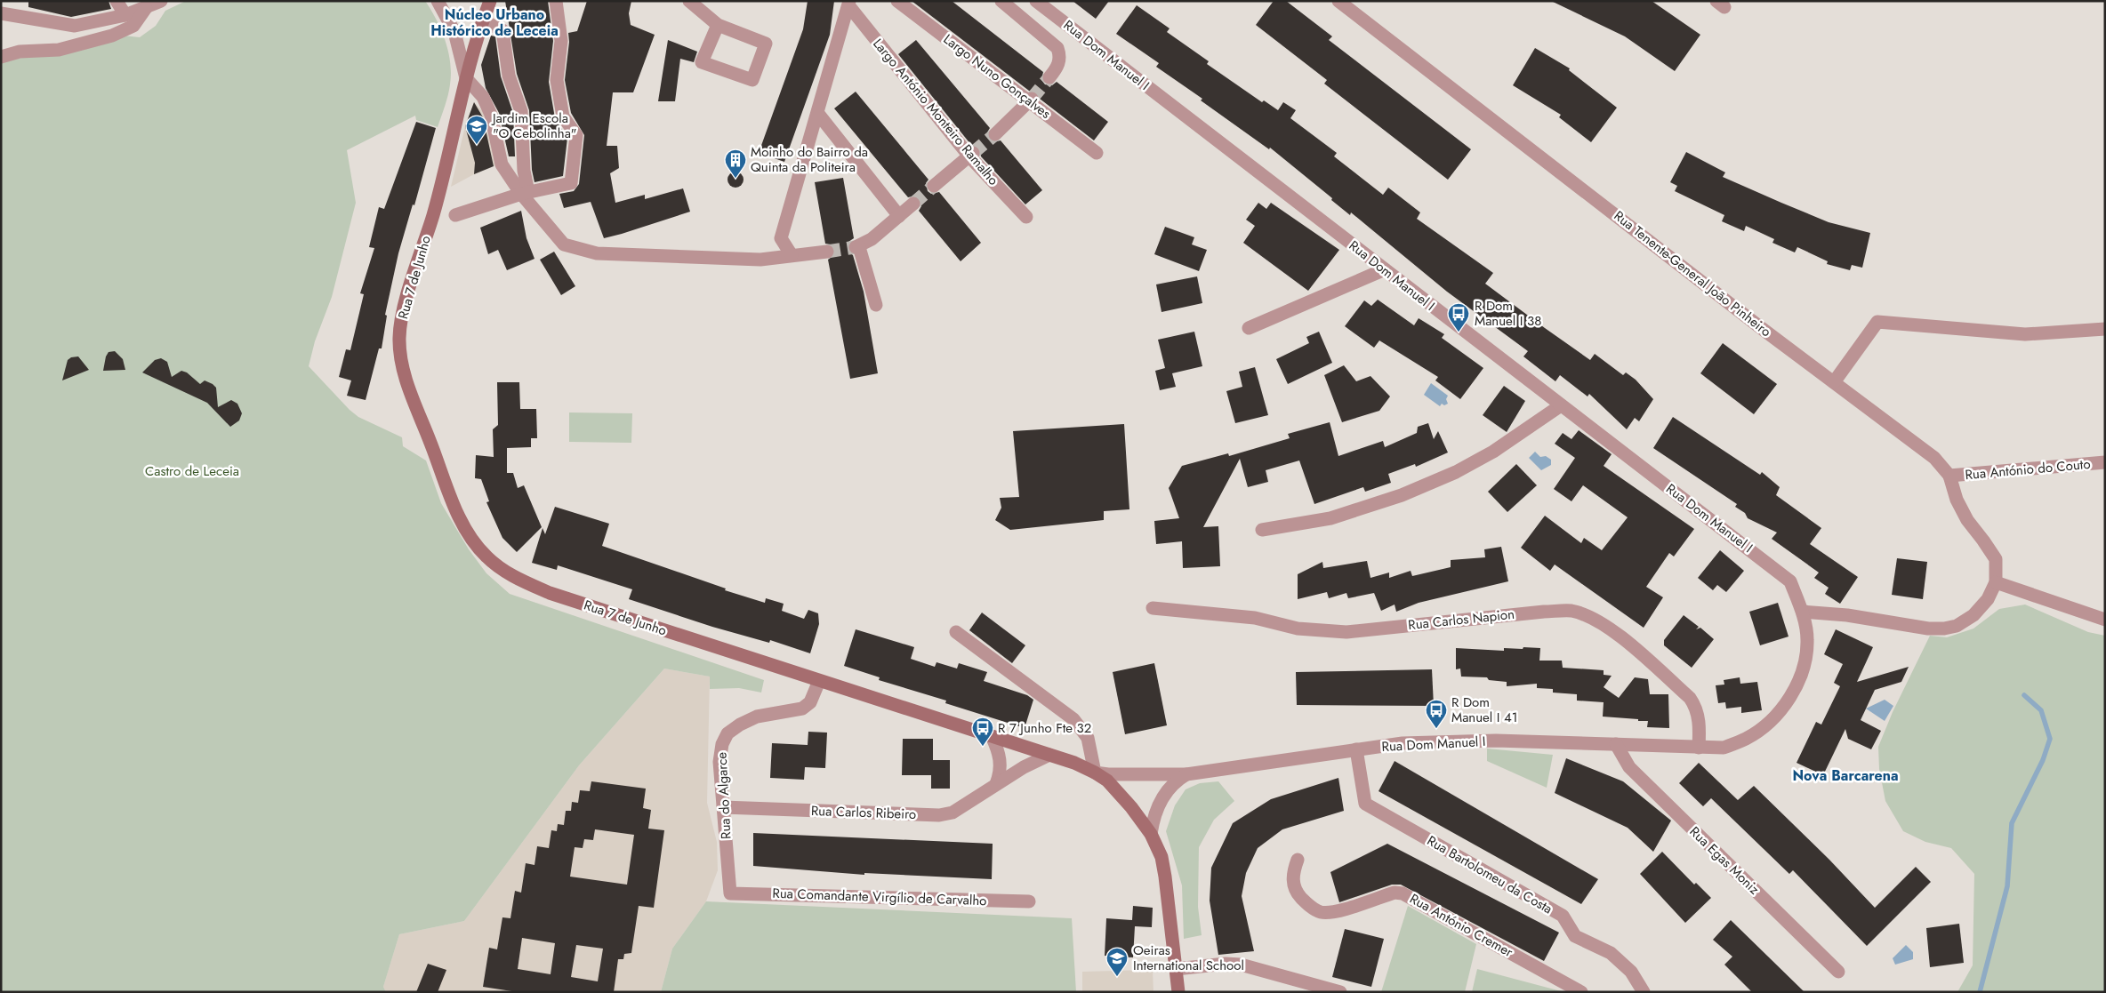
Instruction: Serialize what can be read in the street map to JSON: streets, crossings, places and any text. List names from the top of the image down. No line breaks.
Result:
{"streets":{"main road":["Rua 7 de Junho"],"street":["Rua Dom Manuel I","Largo Nuno Gonçalves","Largo António Monteiro Ramalho","Rua Tenente-General João Pinheiro","Rua António do Couto","Rua Carlos Napion","Rua do Algarce","Rua Carlos Ribeiro","Rua Egas Moniz","Rua Bartolomeu da Costa","Rua Comandante Virgílio de Carvalho","Rua António Cremer"]},"crossings":[["Rua Dom Manuel I","Rua Tenente-General João Pinheiro"],["Rua Dom Manuel I","Rua 7 de Junho"],["Rua Dom Manuel I","Rua Carlos Napion"],["Rua Dom Manuel I","Rua Egas Moniz"],["Rua Dom Manuel I","Rua Bartolomeu da Costa"],["Rua Tenente-General João Pinheiro","Rua António do Couto"],["Rua 7 de Junho","Rua do Algarce"],["Rua 7 de Junho","Rua Carlos Ribeiro"],["Rua do Algarce","Rua Carlos Ribeiro"],["Rua do Algarce","Rua Comandante Virgílio de Carvalho"]],"districts":["Núcleo Urbano Histórico de Leceia","Nova Barcarena"],"parks":["Castro de Leceia"],"places":{"school or university":["Jardim Escola \"O Cebolinha\"","Oeiras International School"],"building":["Moinho do Bairro da Quinta da Politeira"],"bus stop":["R Dom Manuel I 38","R Dom Manuel I 41","R 7 Junho Fte 32"]}}
